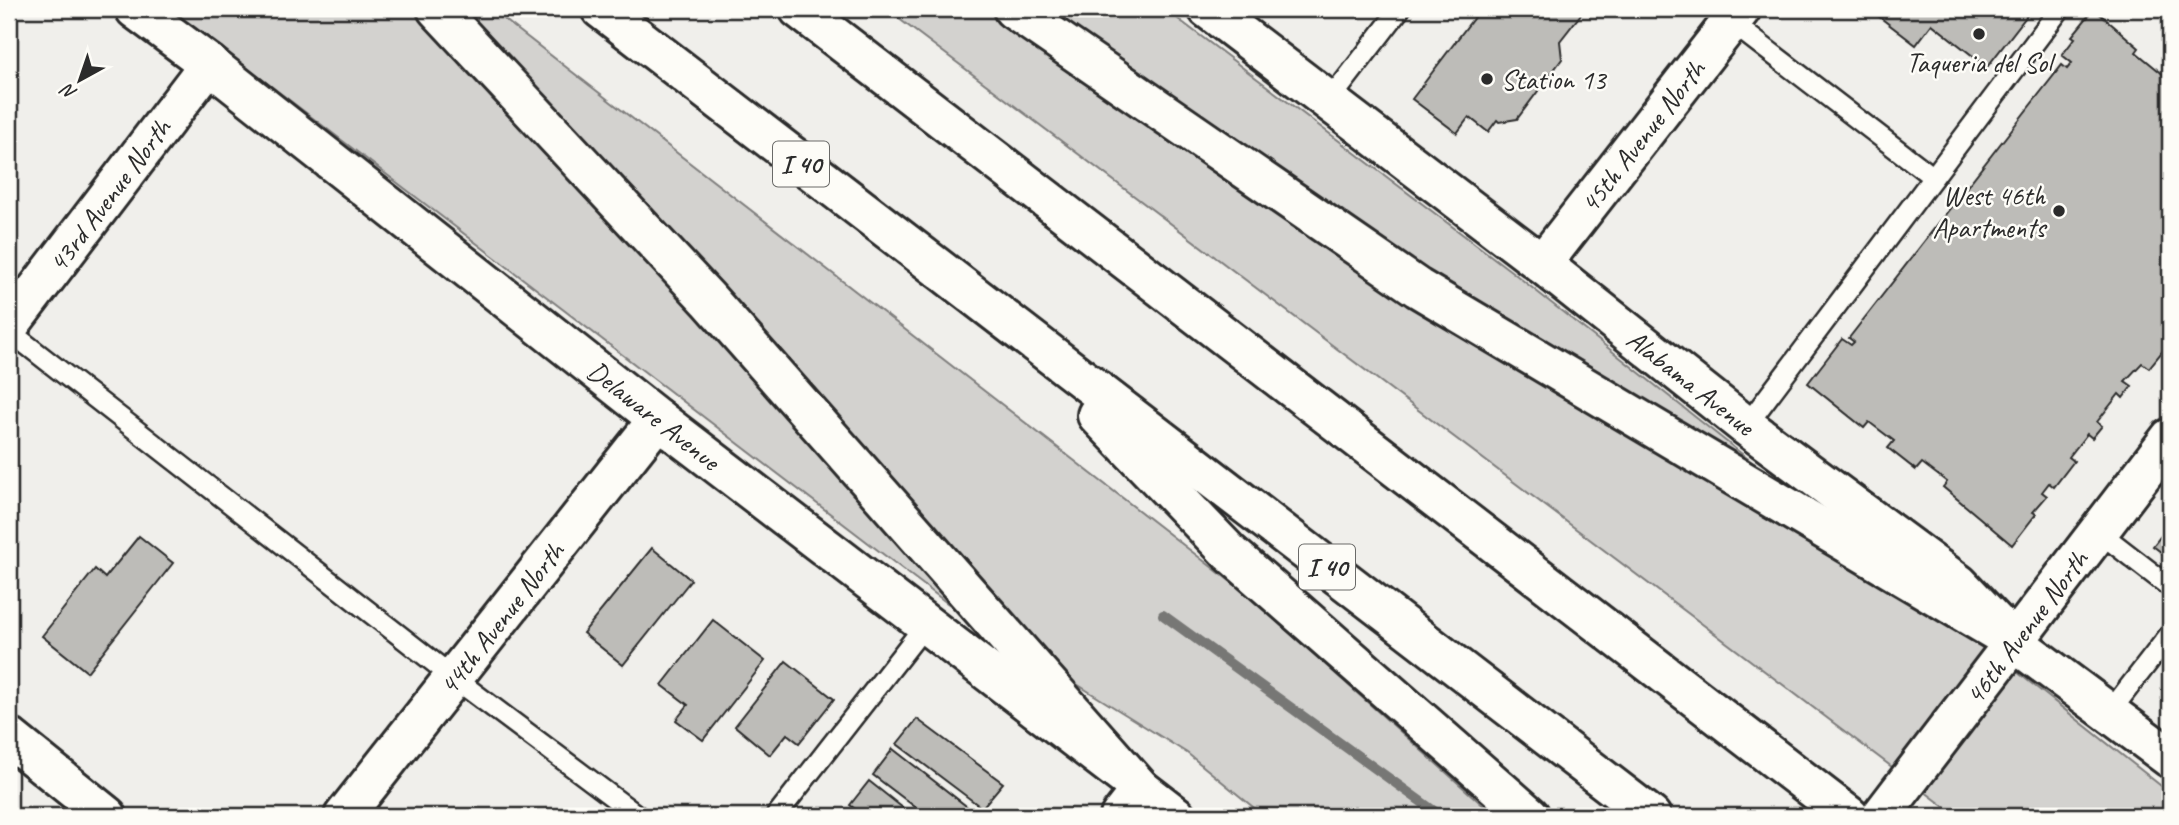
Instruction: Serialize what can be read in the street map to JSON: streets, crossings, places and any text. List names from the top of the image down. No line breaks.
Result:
{"streets":{"main road":["45th Avenue North","I 40","43rd Avenue North","Alabama Avenue","Delaware Avenue","44th Avenue North","46th Avenue North"]},"crossings":[["45th Avenue North","Alabama Avenue"],["43rd Avenue North","Delaware Avenue"],["Alabama Avenue","46th Avenue North"],["Delaware Avenue","44th Avenue North"]],"places":["Taqueria del Sol","Station 13","West 46th Apartments"],"north":"bottom left"}
